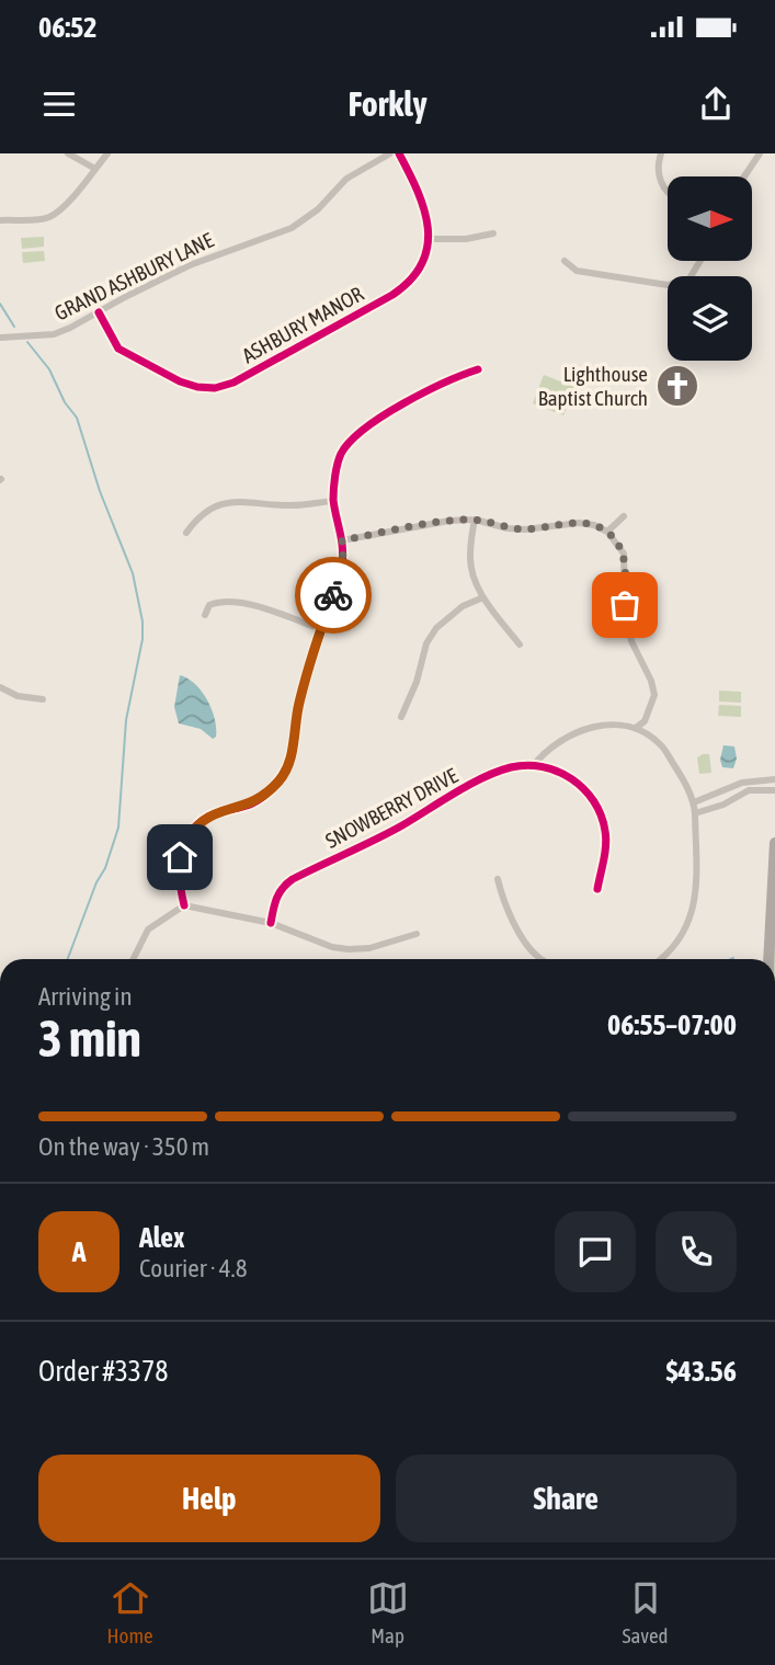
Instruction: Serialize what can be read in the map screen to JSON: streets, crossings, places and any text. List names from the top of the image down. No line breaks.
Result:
{"streets":{"street":["GRAND ASHBURY LANE","ASHBURY MANOR","SNOWBERRY DRIVE"]},"crossings":[["GRAND ASHBURY LANE","ASHBURY MANOR"]],"places":{"church":["Lighthouse Baptist Church"]},"north":"right","page":{"status":"06:52","header":"Forkly","heading":["3 min","Arriving in","06:55–07:00"],"panel":["Alex","Courier · 4.8","Order #3378","$43.56"],"bar":"On the way · 350 m","round":"A","buttons":["Help","Share"],"tabs":["Home","Map","Saved"]}}
